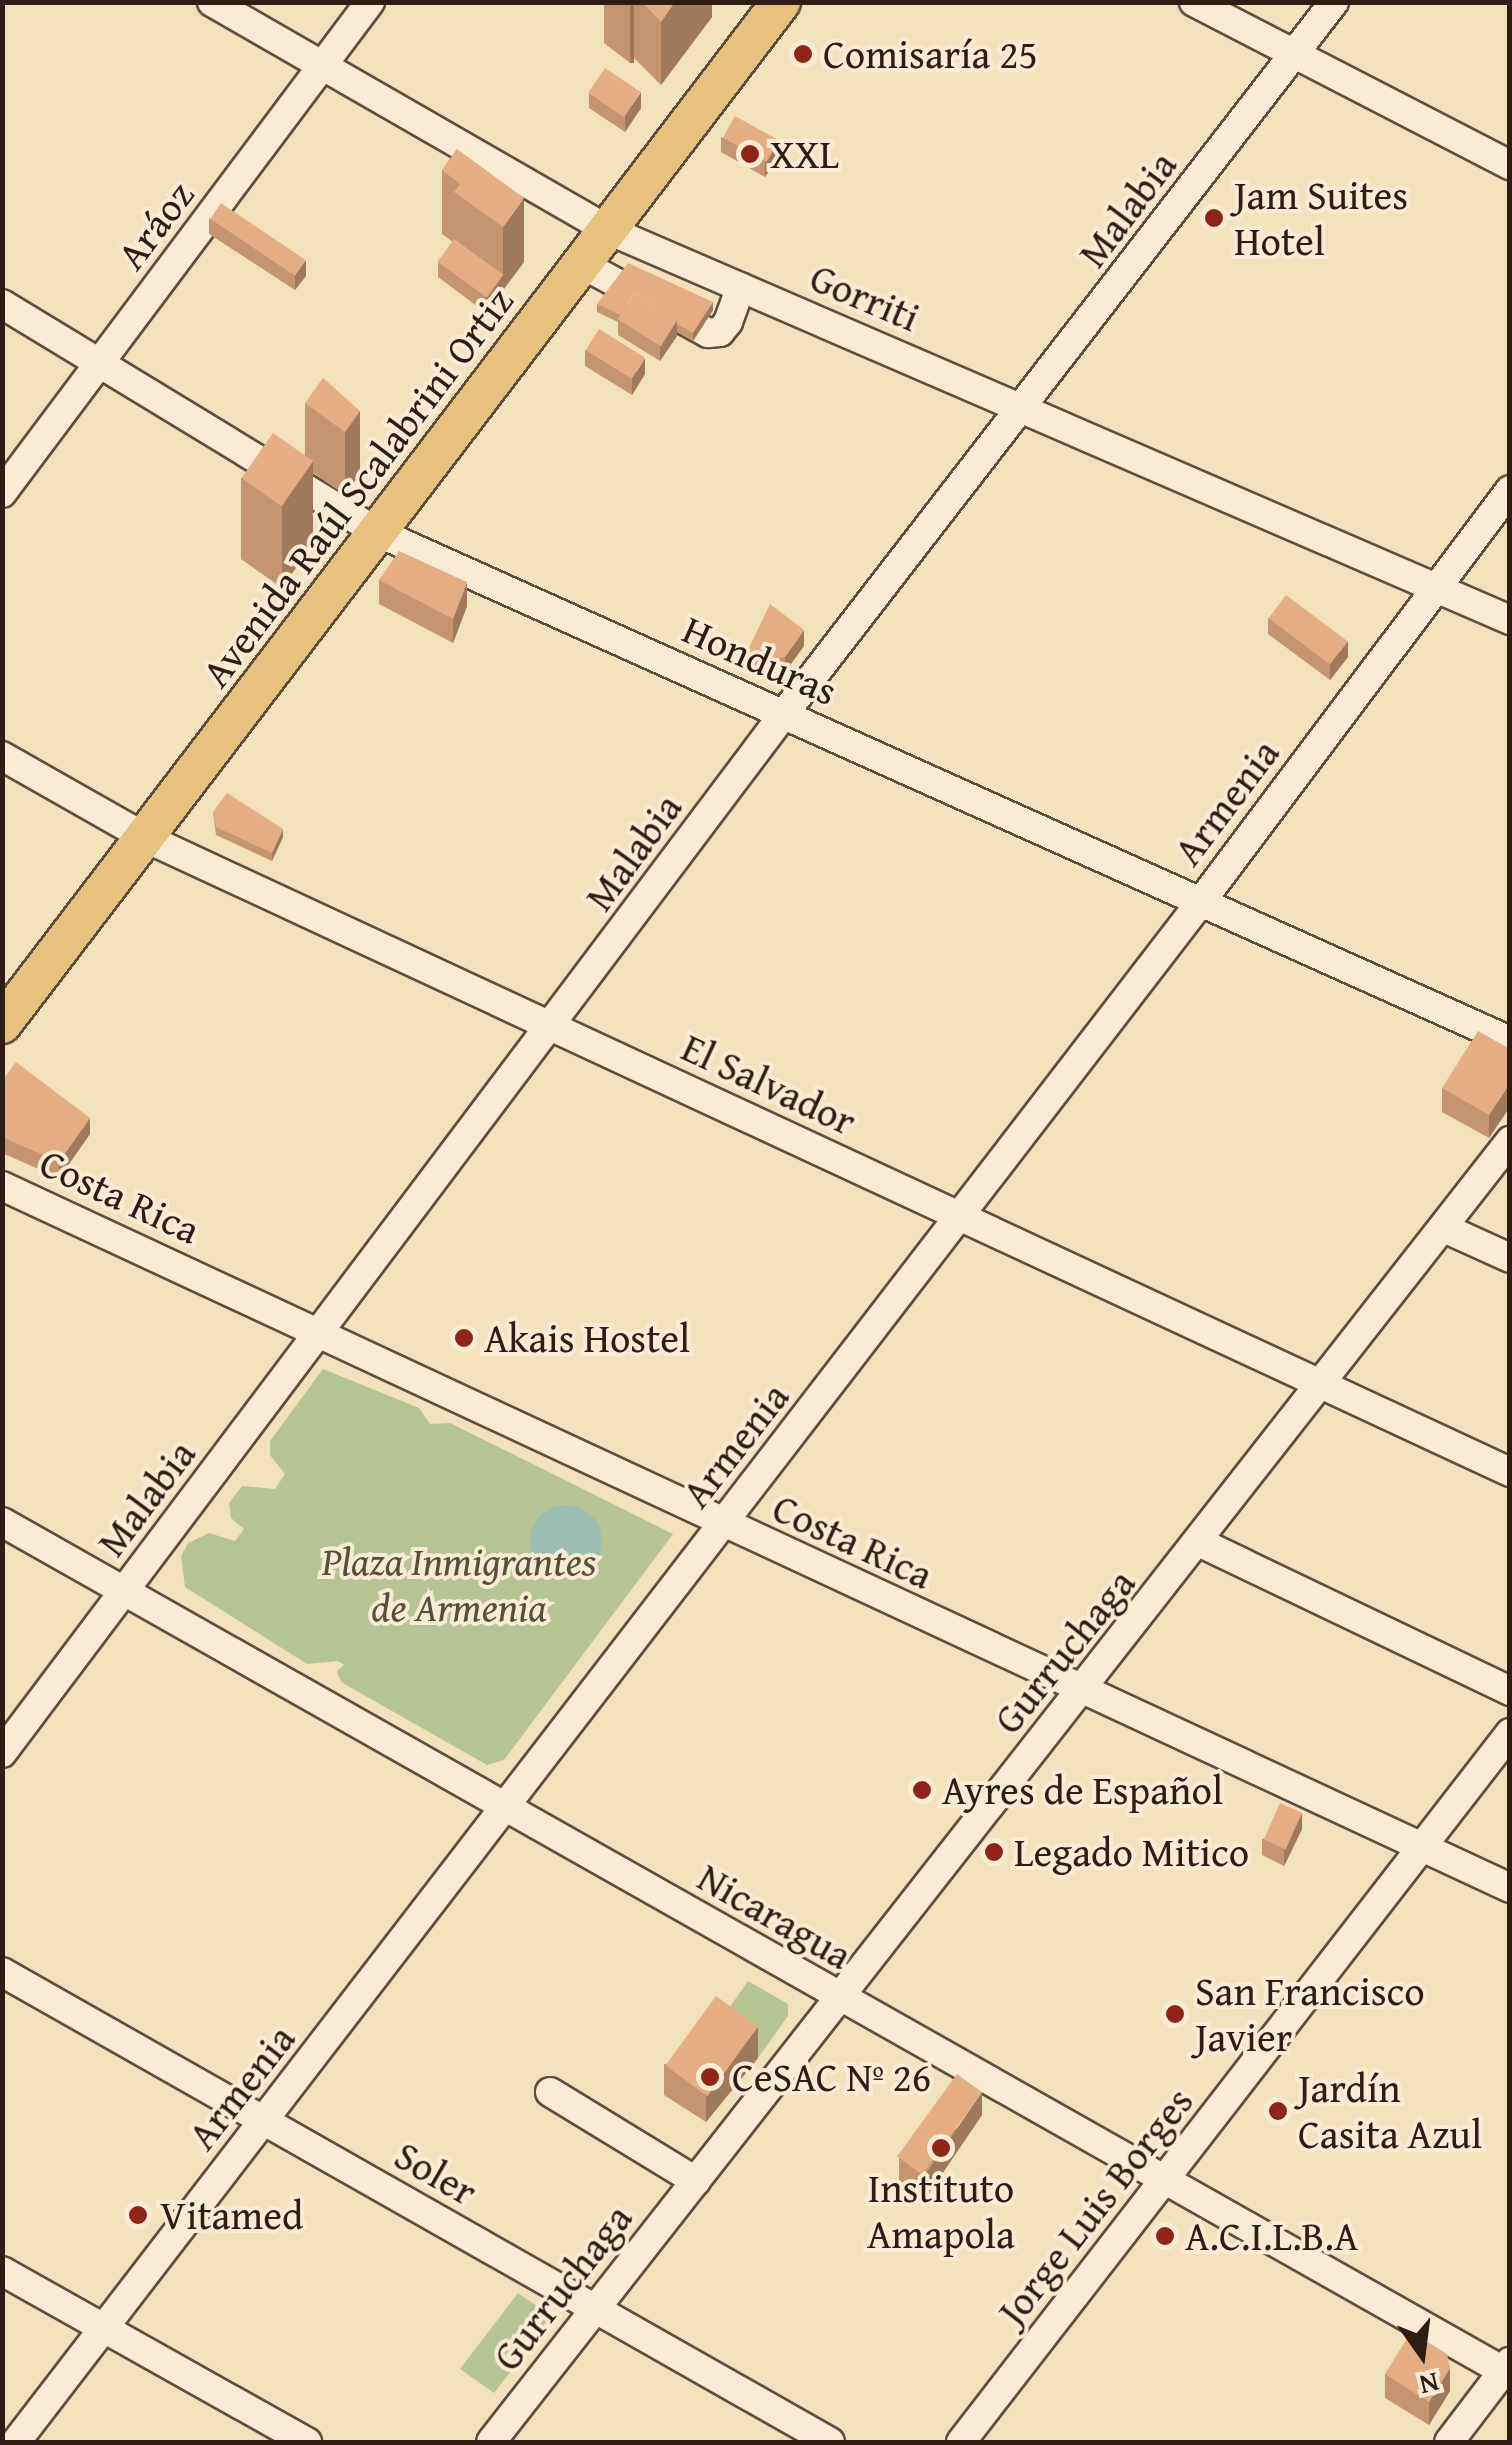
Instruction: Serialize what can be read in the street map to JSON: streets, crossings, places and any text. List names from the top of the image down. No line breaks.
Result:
{"streets":{"main road":["Avenida Raúl Scalabrini Ortiz"],"street":["Malabia","Aráoz","Gorriti","Honduras","Armenia","El Salvador","Costa Rica","Gurruchaga","Nicaragua","Soler","Jorge Luis Borges"]},"crossings":[["Malabia","Gorriti"],["Malabia","Honduras"],["Malabia","El Salvador"],["Malabia","Costa Rica"],["Malabia","Nicaragua"],["Aráoz","Gorriti"],["Aráoz","Honduras"],["Gorriti","Avenida Raúl Scalabrini Ortiz"],["Gorriti","Armenia"],["Avenida Raúl Scalabrini Ortiz","Honduras"],["Avenida Raúl Scalabrini Ortiz","El Salvador"],["Honduras","Armenia"],["Armenia","El Salvador"],["Armenia","Costa Rica"],["Armenia","Nicaragua"],["Armenia","Soler"],["El Salvador","Gurruchaga"],["Costa Rica","Gurruchaga"],["Costa Rica","Jorge Luis Borges"],["Gurruchaga","Nicaragua"],["Gurruchaga","Soler"],["Nicaragua","Jorge Luis Borges"]],"parks":["Plaza Inmigrantes de Armenia"],"places":["Comisaría 25","XXL","Jam Suites Hotel","Akais Hostel","Ayres de Español","Legado Mitico","San Francisco Javier","CeSAC Nº 26","Jardín Casita Azul","Instituto Amapola","Vitamed","A.C.I.L.B.A"],"north":"bottom"}
